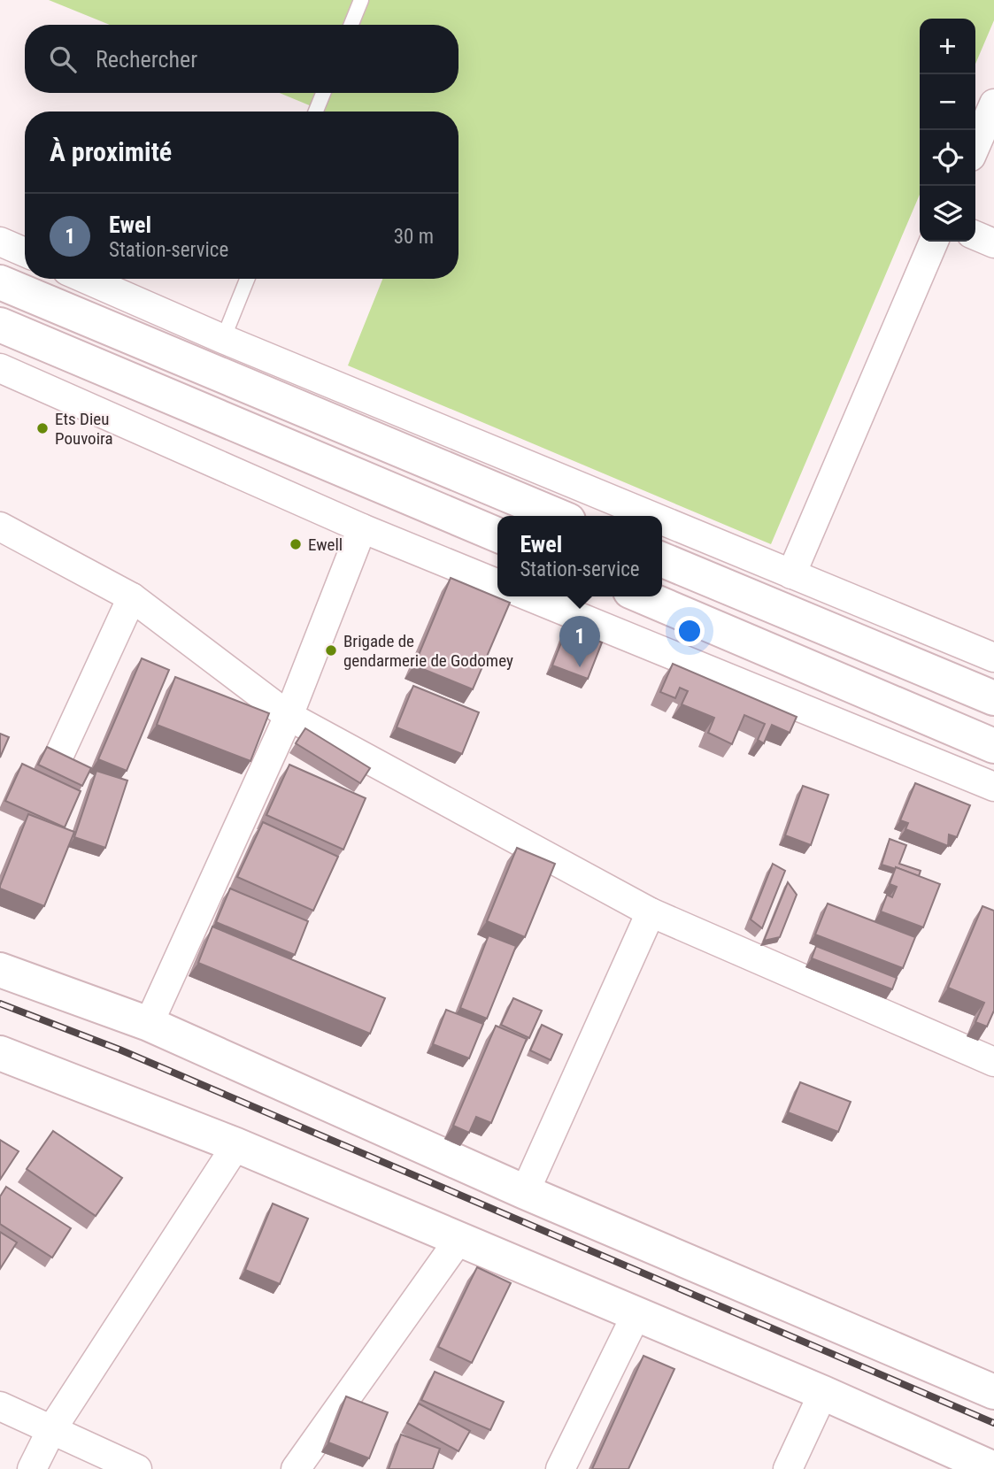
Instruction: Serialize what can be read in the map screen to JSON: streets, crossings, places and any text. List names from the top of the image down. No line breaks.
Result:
{"places":["Ets Dieu Pouvoira","Ewell","Brigade de gendarmerie de Godomey"],"page":{"map_buttons":["+","−"],"search":"Rechercher","heading":"À proximité","list":[{"mark":"1","name":"Ewel","note":"Station-service","value":"30 m"}],"popup":["Ewel","Station-service"],"pins":"1"}}
